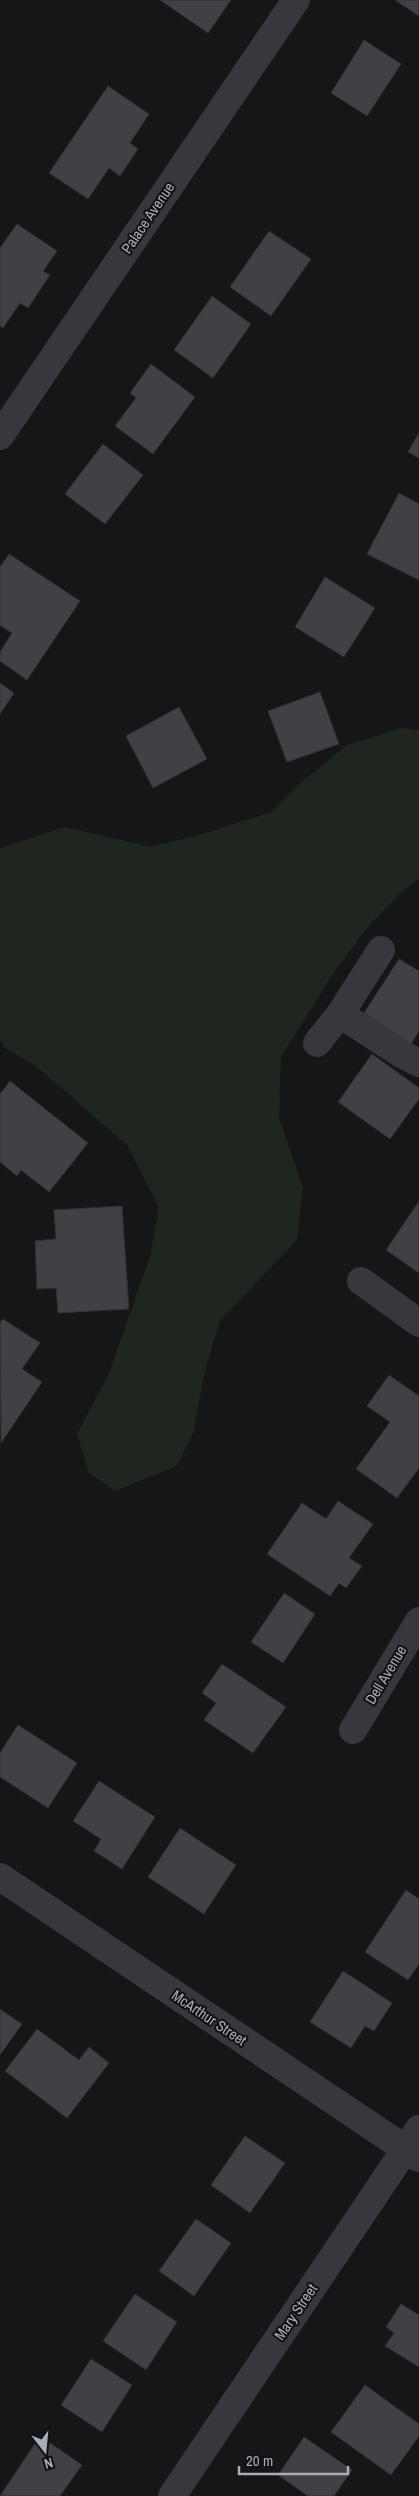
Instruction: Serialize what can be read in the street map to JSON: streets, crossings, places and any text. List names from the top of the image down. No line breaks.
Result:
{"streets":{"street":["Palace Avenue","Dell Avenue","McArthur Street","Mary Street"]},"crossings":[["McArthur Street","Mary Street"]],"scale_bar":"20 m","north":"bottom"}
